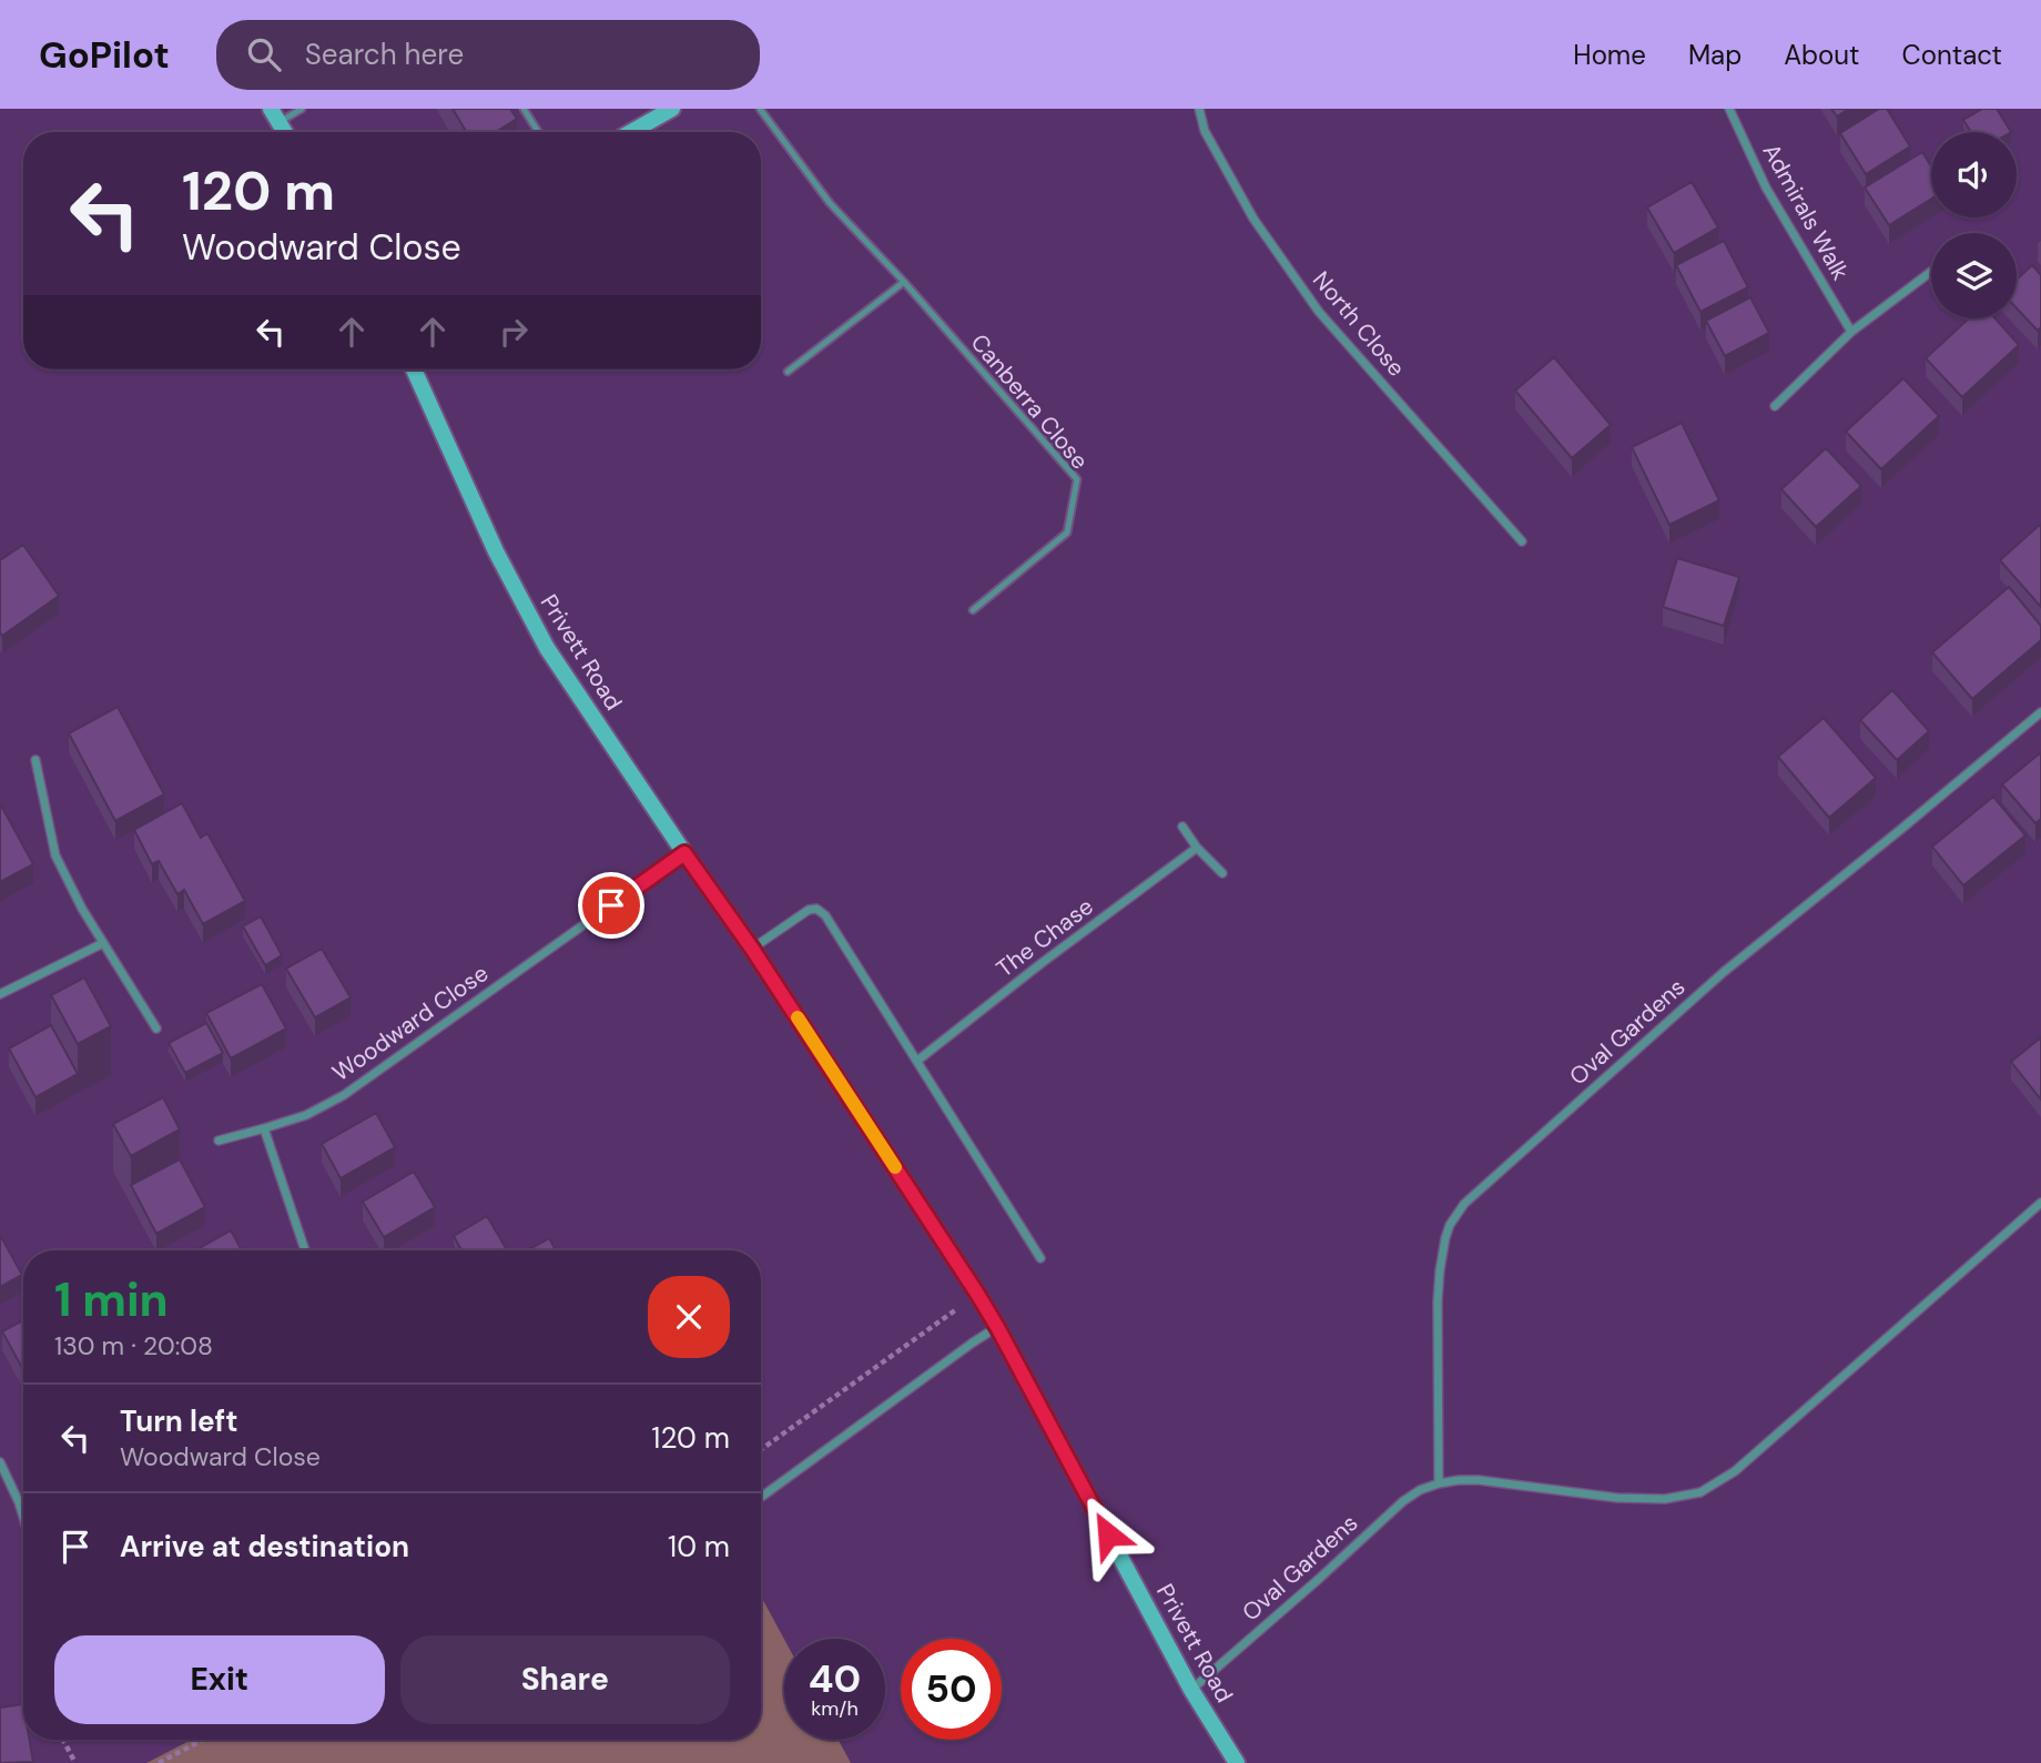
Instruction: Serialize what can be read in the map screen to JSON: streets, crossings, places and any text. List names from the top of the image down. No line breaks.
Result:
{"streets":{"main road":["Privett Road"],"street":["Admirals Walk","North Close","The Chase","Woodward Close","Oval Gardens"],"lane":["Canberra Close"]},"crossings":[["Privett Road","Woodward Close"],["Privett Road","Oval Gardens"]],"page":{"header":"GoPilot","search":"Search here","nav":["Home","Map","About","Contact"],"turn":["120 m","Woodward Close"],"heading":["1 min","130 m · 20:08"],"list":[{"name":"Turn left","note":"Woodward Close","value":"120 m"},{"name":"Arrive at destination","value":"10 m"}],"buttons":["Exit","Share"],"speed":"40 km/h","limit":"50"}}
